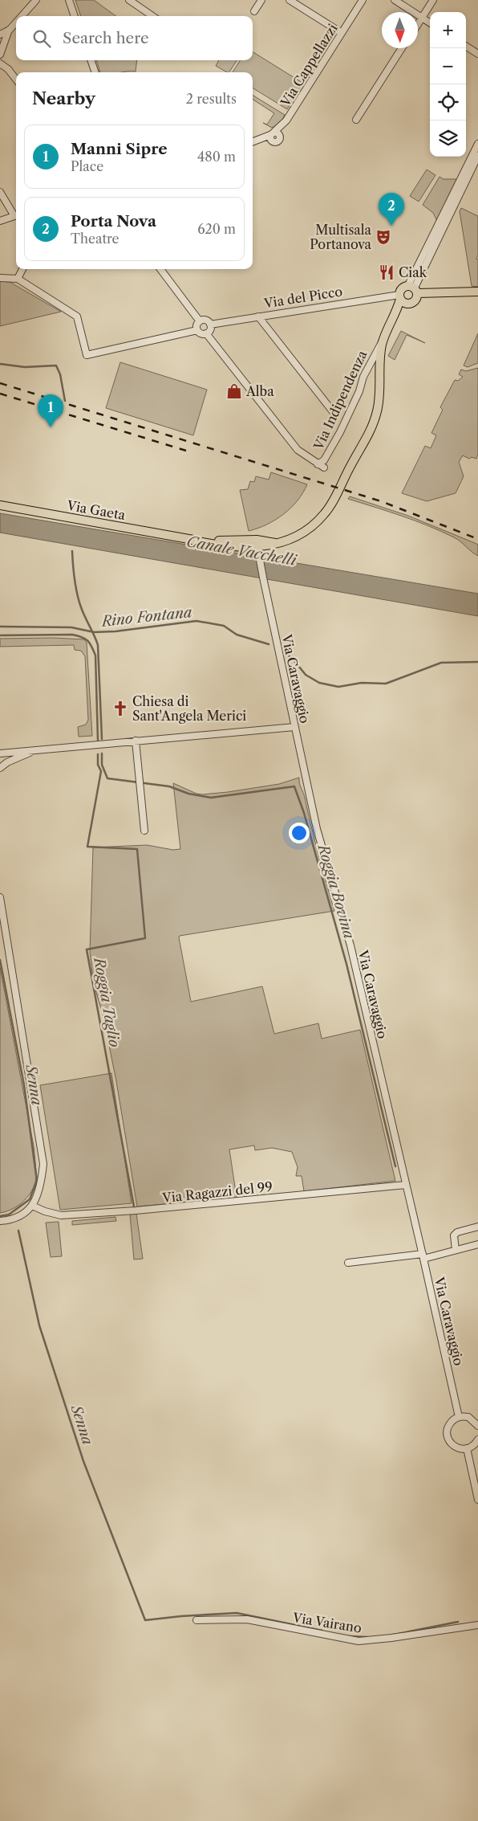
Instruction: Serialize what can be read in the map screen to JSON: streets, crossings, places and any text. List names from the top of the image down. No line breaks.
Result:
{"streets":{"main road":["Via Indipendenza","Via Gaeta"],"street":["Via Cappellazzi","Via del Picco","Via Caravaggio","Via Ragazzi del 99","Via Vairano"]},"crossings":[["Via del Picco","Via Indipendenza"],["Via Indipendenza","Via Gaeta"],["Via Indipendenza","Via Caravaggio"],["Via Gaeta","Via Caravaggio"],["Via Caravaggio","Via Ragazzi del 99"]],"water":["Canale Vacchelli","Rino Fontana","Roggia Bovina","Roggia Taglio","Senna"],"places":{"theatre":["Multisala Portanova"],"restaurant":["Ciak"],"shop":["Alba"],"church":["Chiesa di Sant'Angela Merici"]},"north":"bottom","page":{"map_buttons":["+","−"],"search":"Search here","heading":["Nearby","2 results"],"list":[{"mark":"1","name":"Manni Sipre","note":"Place","value":"480 m"},{"mark":"2","name":"Porta Nova","note":"Theatre","value":"620 m"}],"pins":["2","1"]}}
